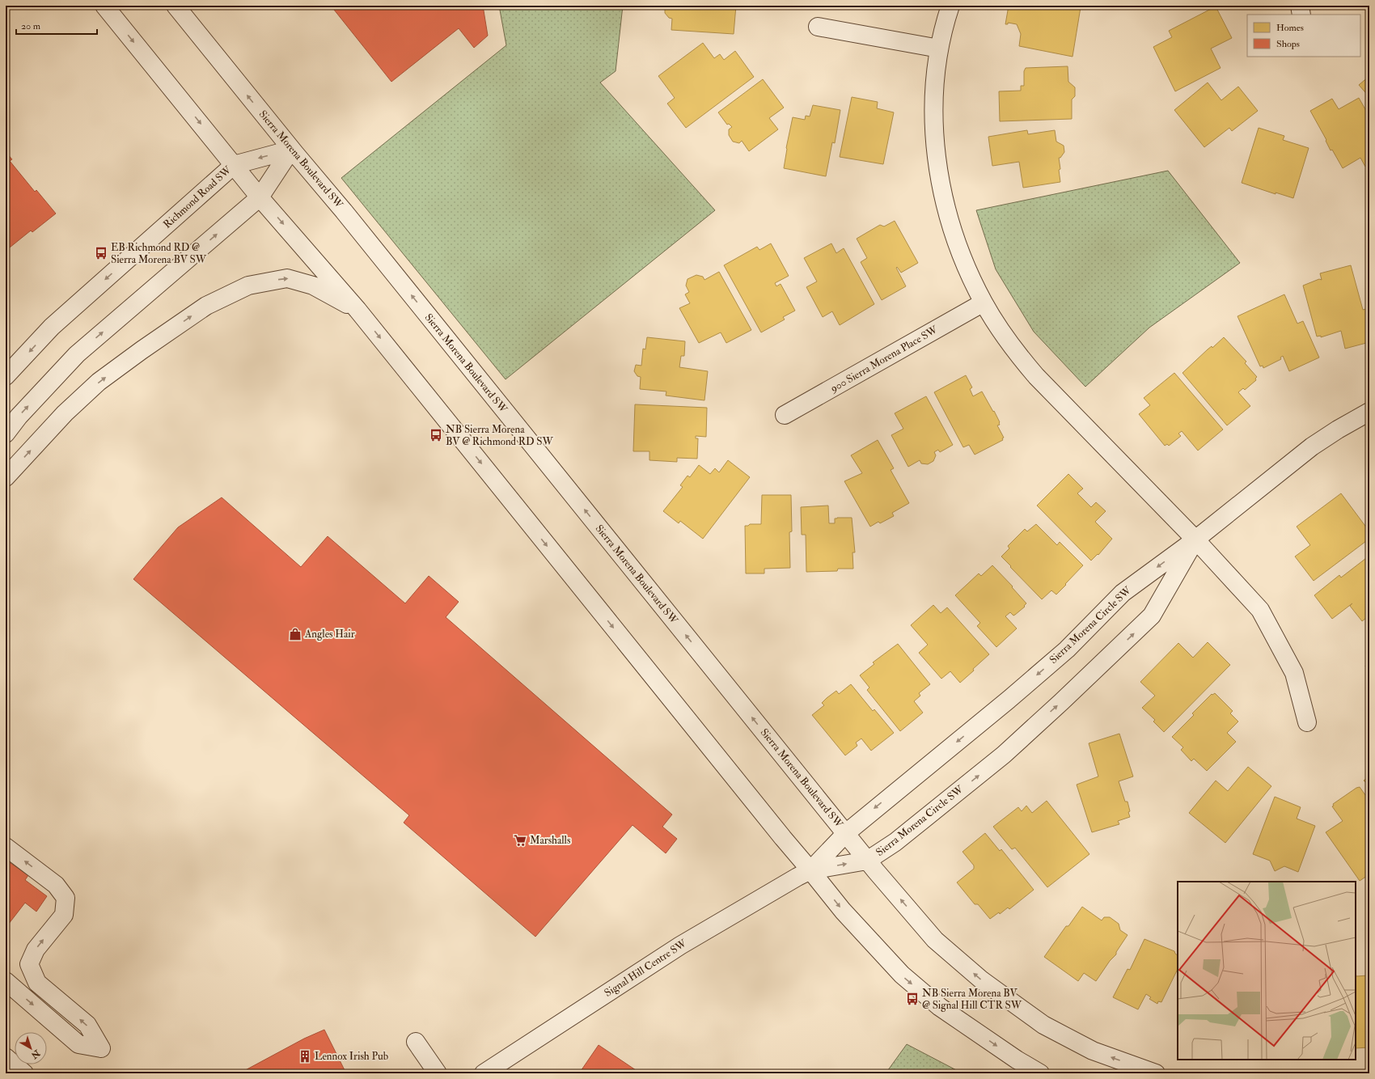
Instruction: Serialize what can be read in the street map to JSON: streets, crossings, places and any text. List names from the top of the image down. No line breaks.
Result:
{"streets":{"street":["Sierra Morena Boulevard SW","Richmond Road SW","900 Sierra Morena Place SW","Sierra Morena Circle SW","Signal Hill Centre SW"]},"crossings":[["Sierra Morena Boulevard SW","Richmond Road SW"],["Sierra Morena Boulevard SW","Sierra Morena Circle SW"],["Sierra Morena Circle SW","Signal Hill Centre SW"]],"places":{"bus stop":["EB Richmond RD @ Sierra Morena BV SW","NB Sierra Morena BV @ Richmond RD SW","NB Sierra Morena BV @ Signal Hill CTR SW"],"shop":["Angles Hair"],"supermarket":["Marshalls"],"building":["Lennox Irish Pub"]},"legend":["Homes","Shops"],"scale_bar":"20 m","north":"bottom right"}
